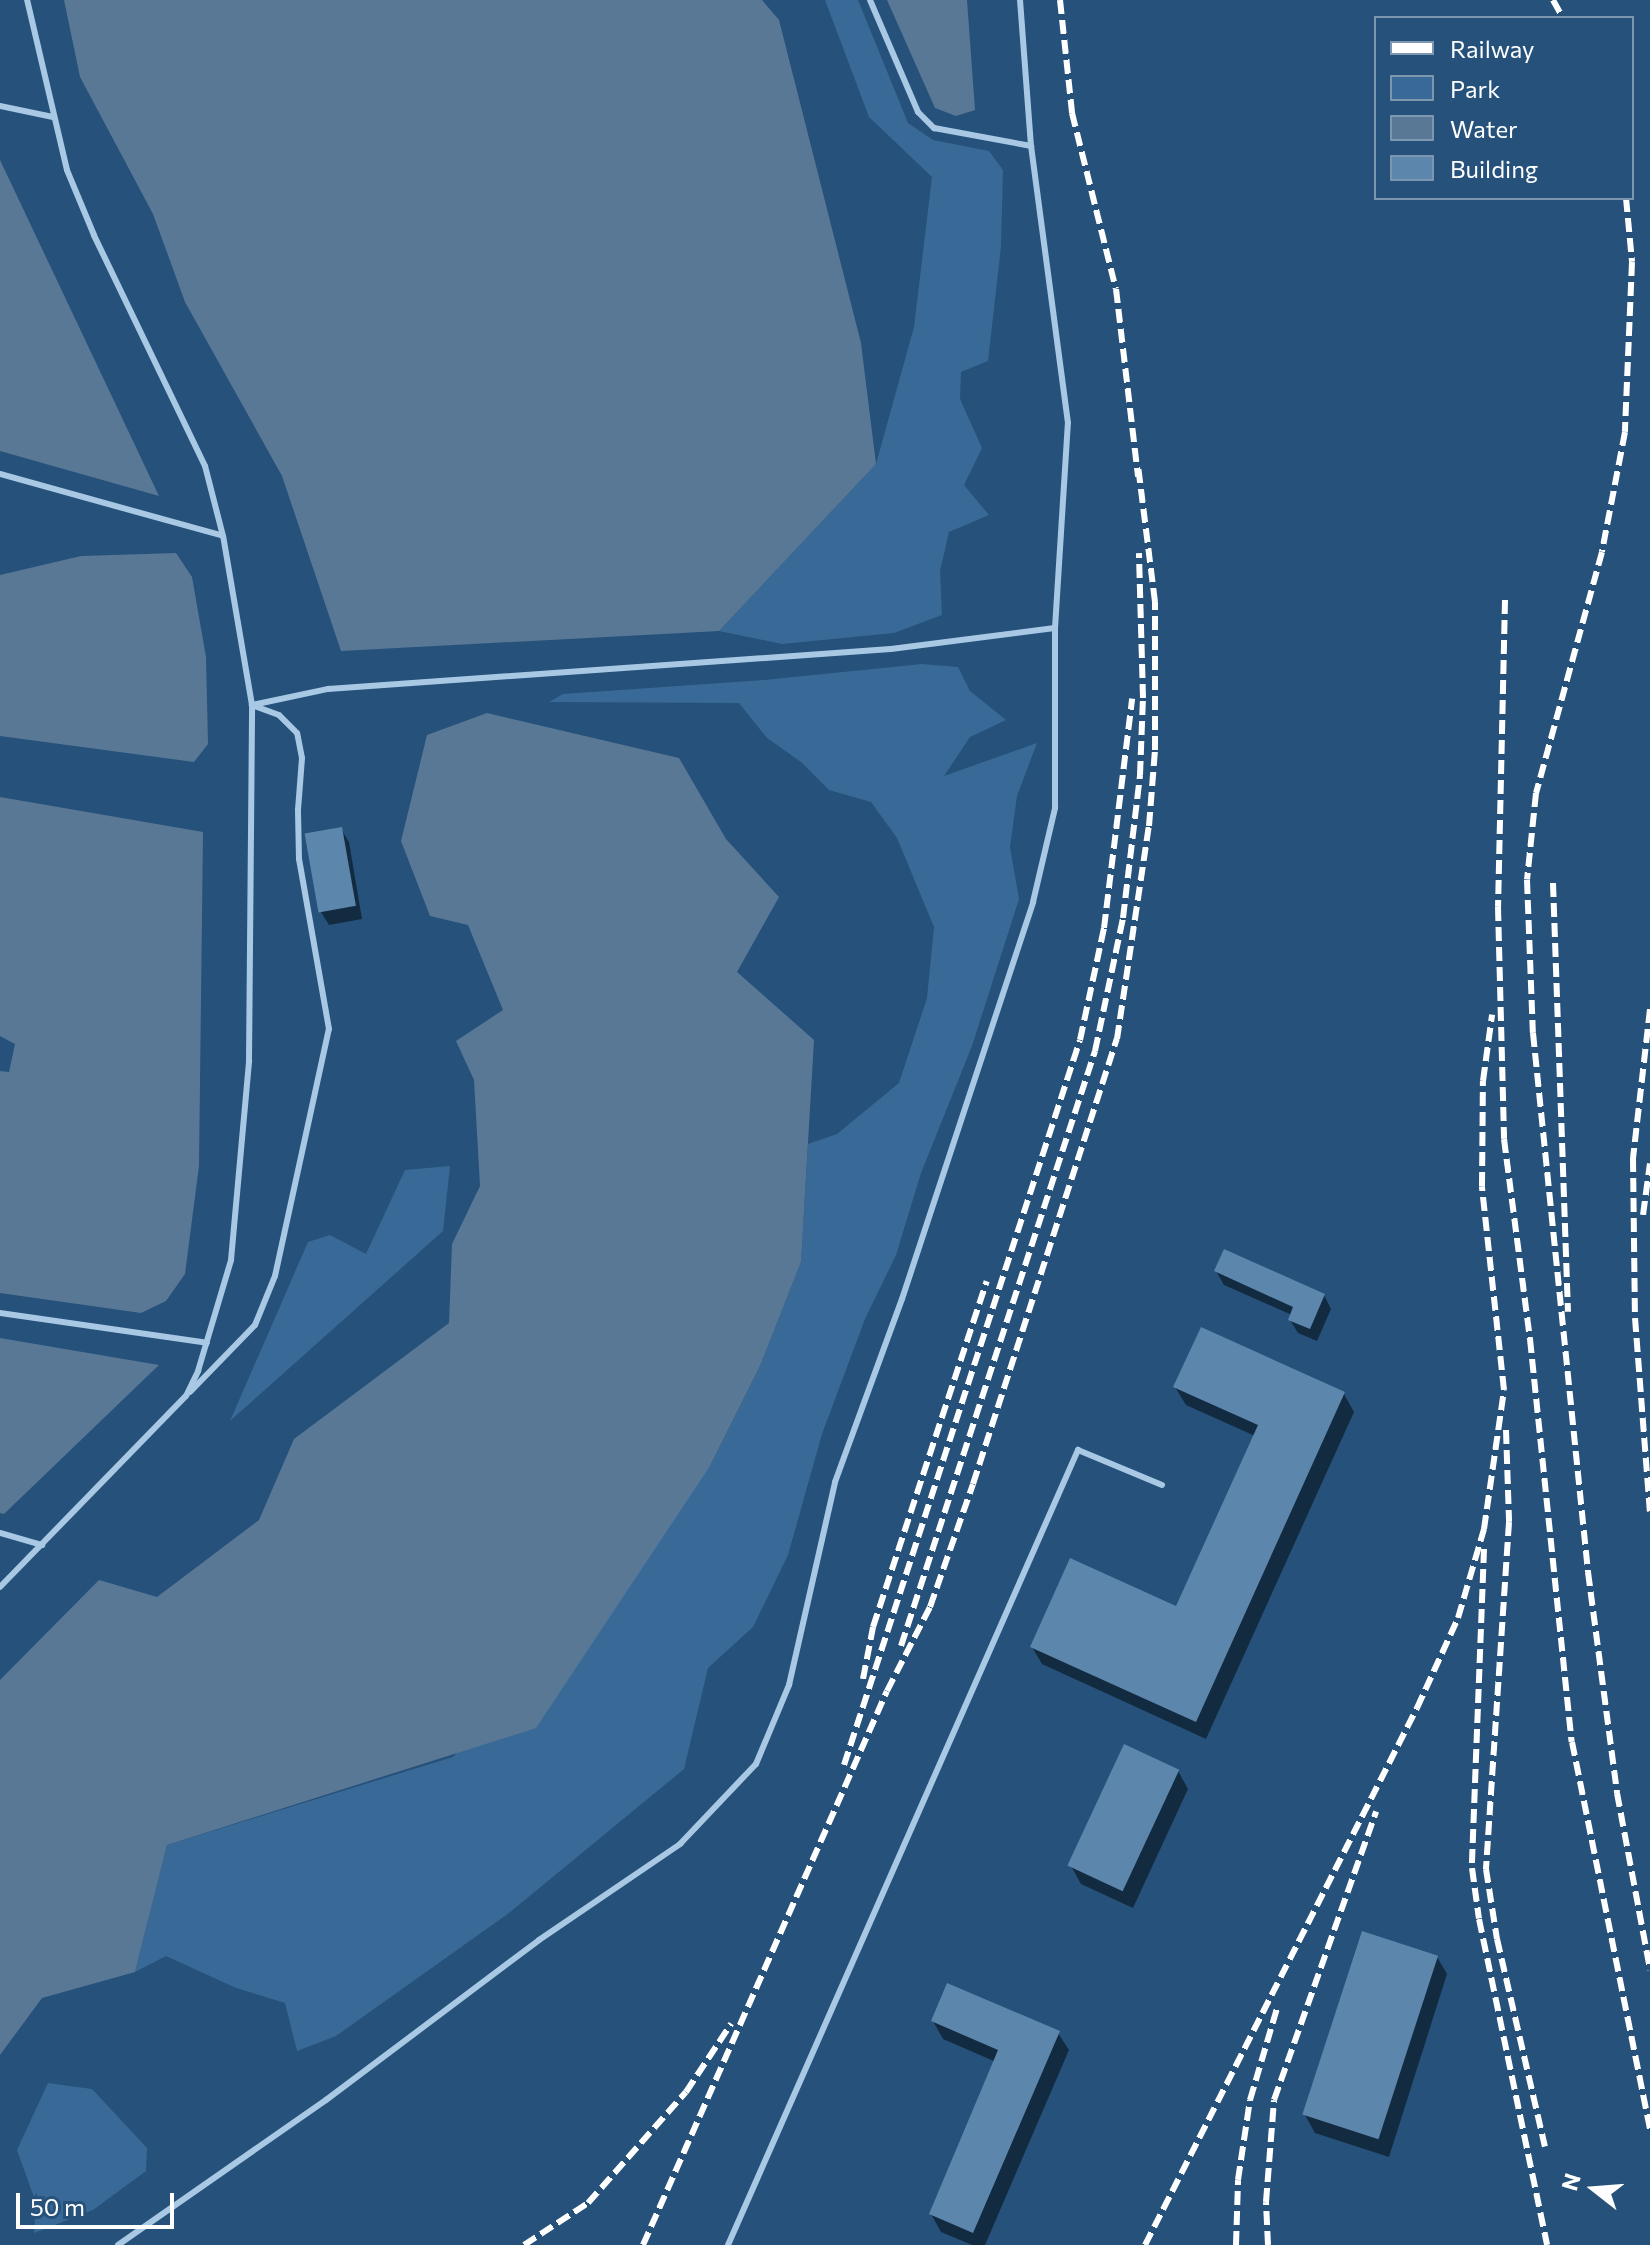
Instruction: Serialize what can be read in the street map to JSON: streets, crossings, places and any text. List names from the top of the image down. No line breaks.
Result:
{"legend":["Railway","Park","Water","Building"],"scale_bar":"50 m","north":"left"}
